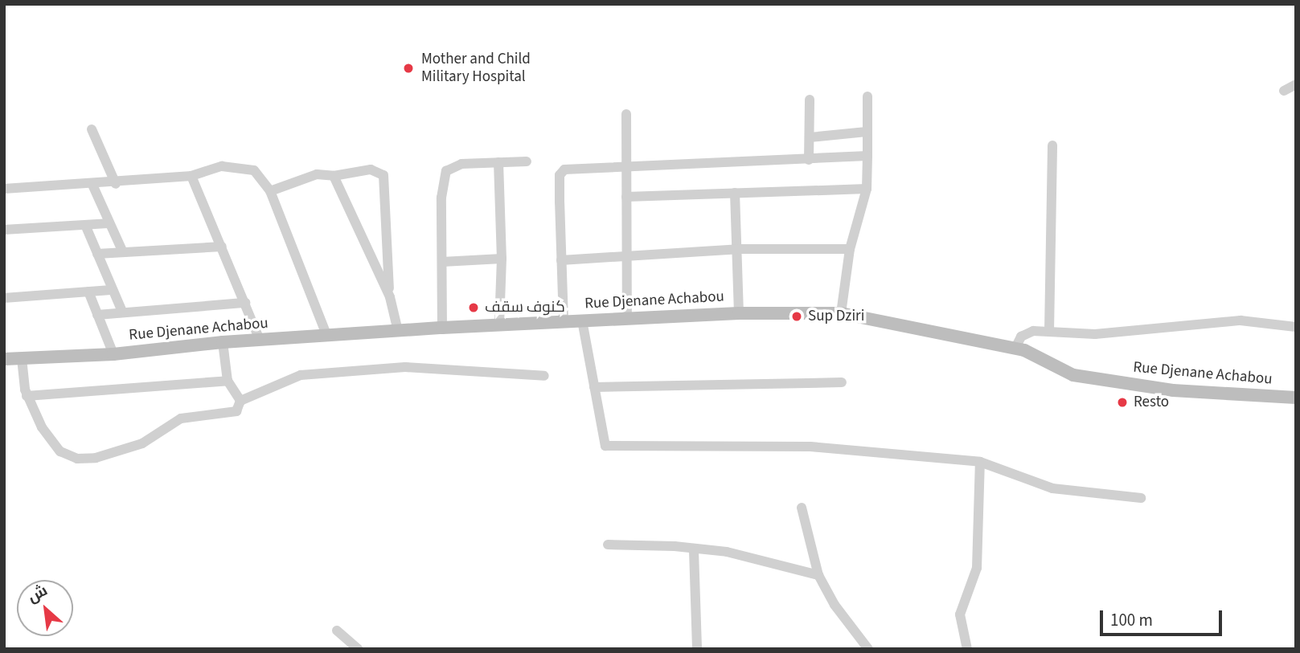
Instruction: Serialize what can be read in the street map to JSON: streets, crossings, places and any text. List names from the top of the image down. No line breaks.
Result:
{"streets":{"main road":["Rue Djenane Achabou"]},"places":["Mother and Child Military Hospital","كنوف سقف","Sup Dziri","Resto"],"scale_bar":"100 m","north":"top left"}
